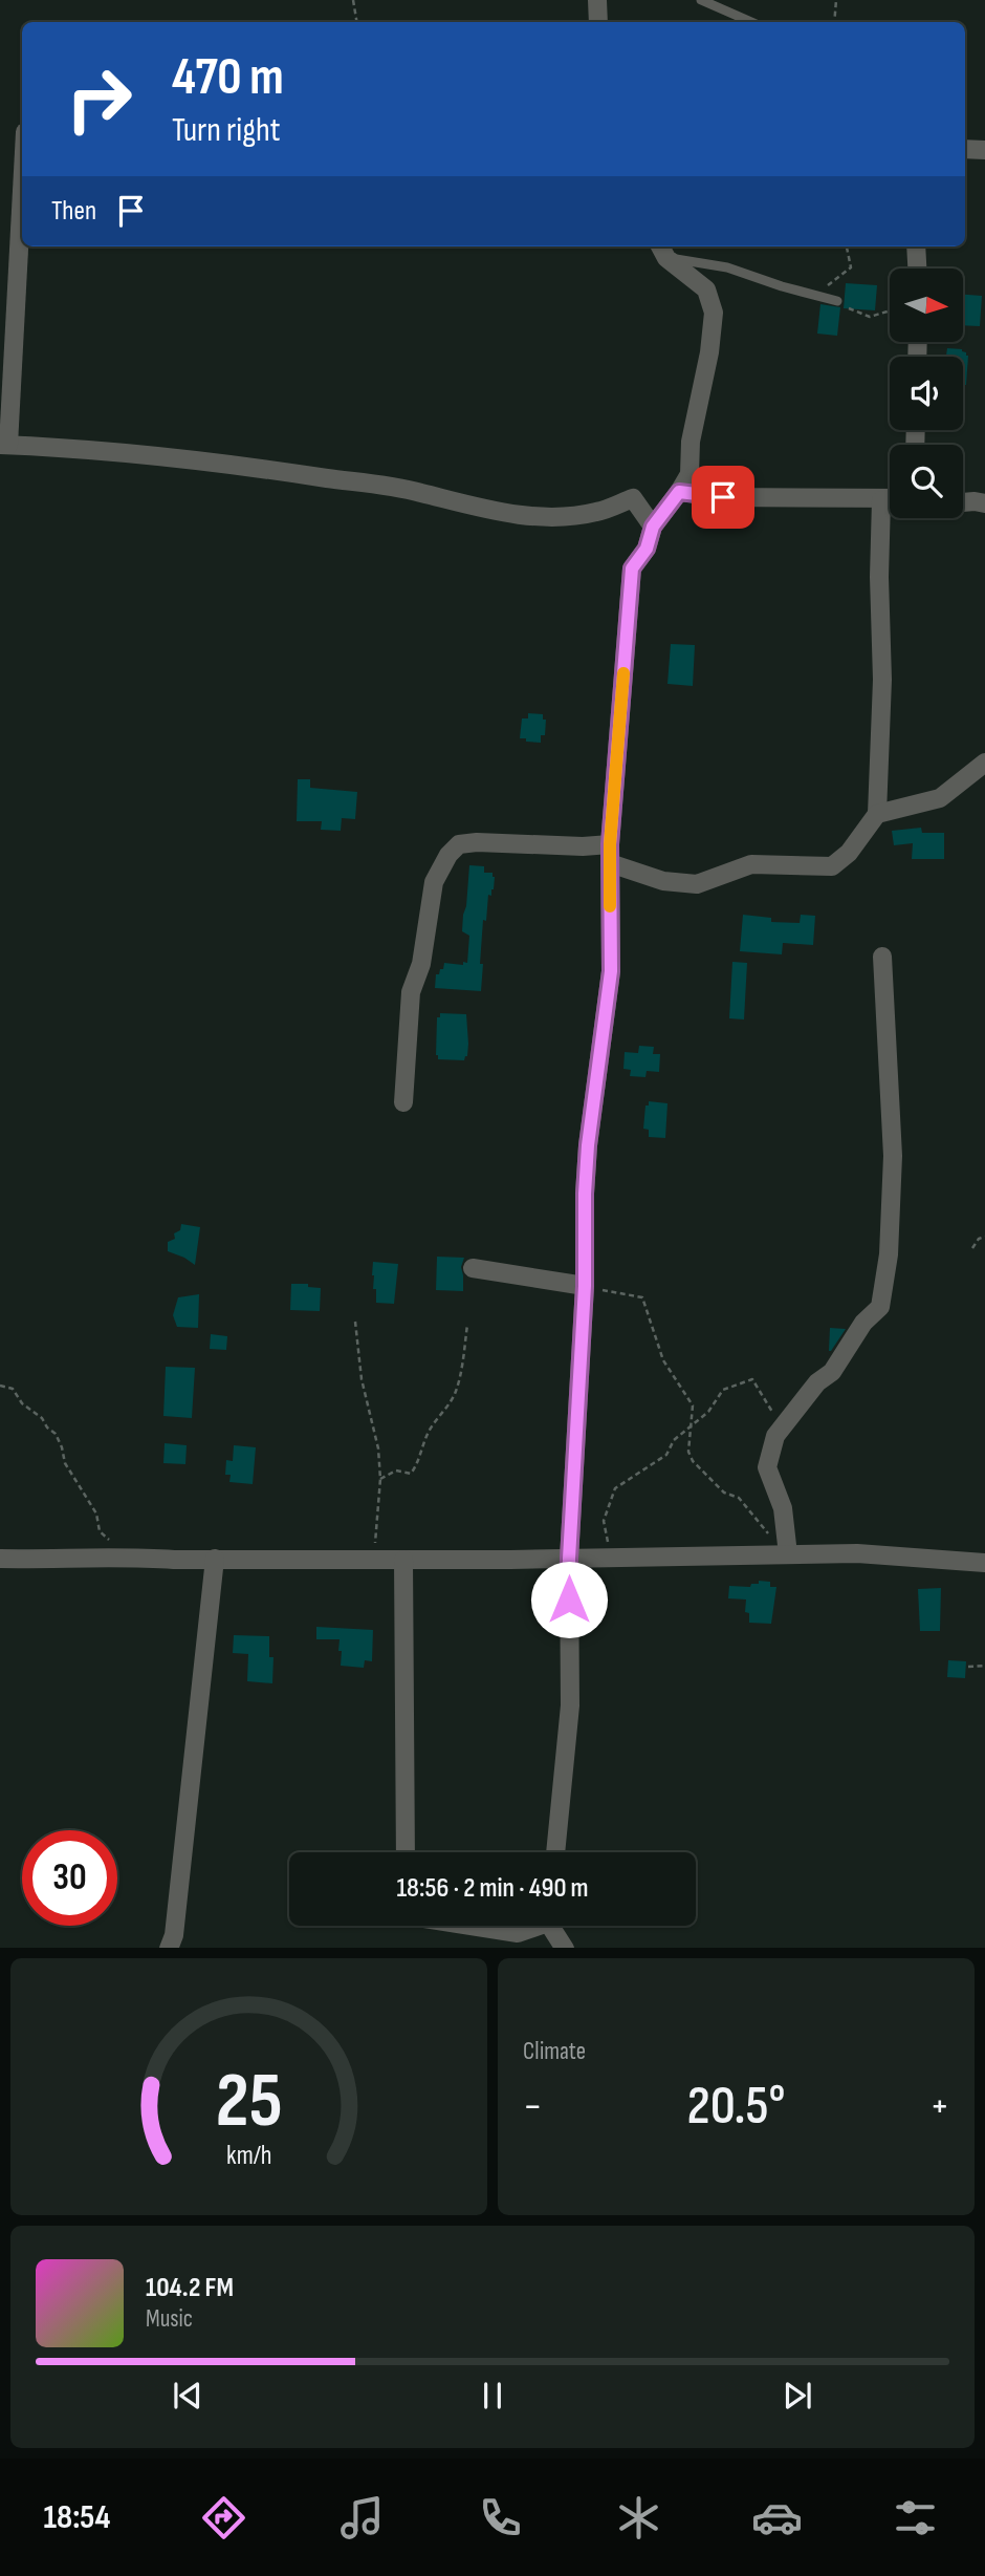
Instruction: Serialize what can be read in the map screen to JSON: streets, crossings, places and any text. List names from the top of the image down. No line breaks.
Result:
{"north":"right","page":{"turn":["470 m","Turn right"],"then":"Then","limit":"30","trip":"18:56 · 2 min · 490 m","tile":"Climate","heat":["−","20.5°","+"],"song":["104.2 FM","Music"],"tabs":"18:54","gauge":["25","km/h"]}}
